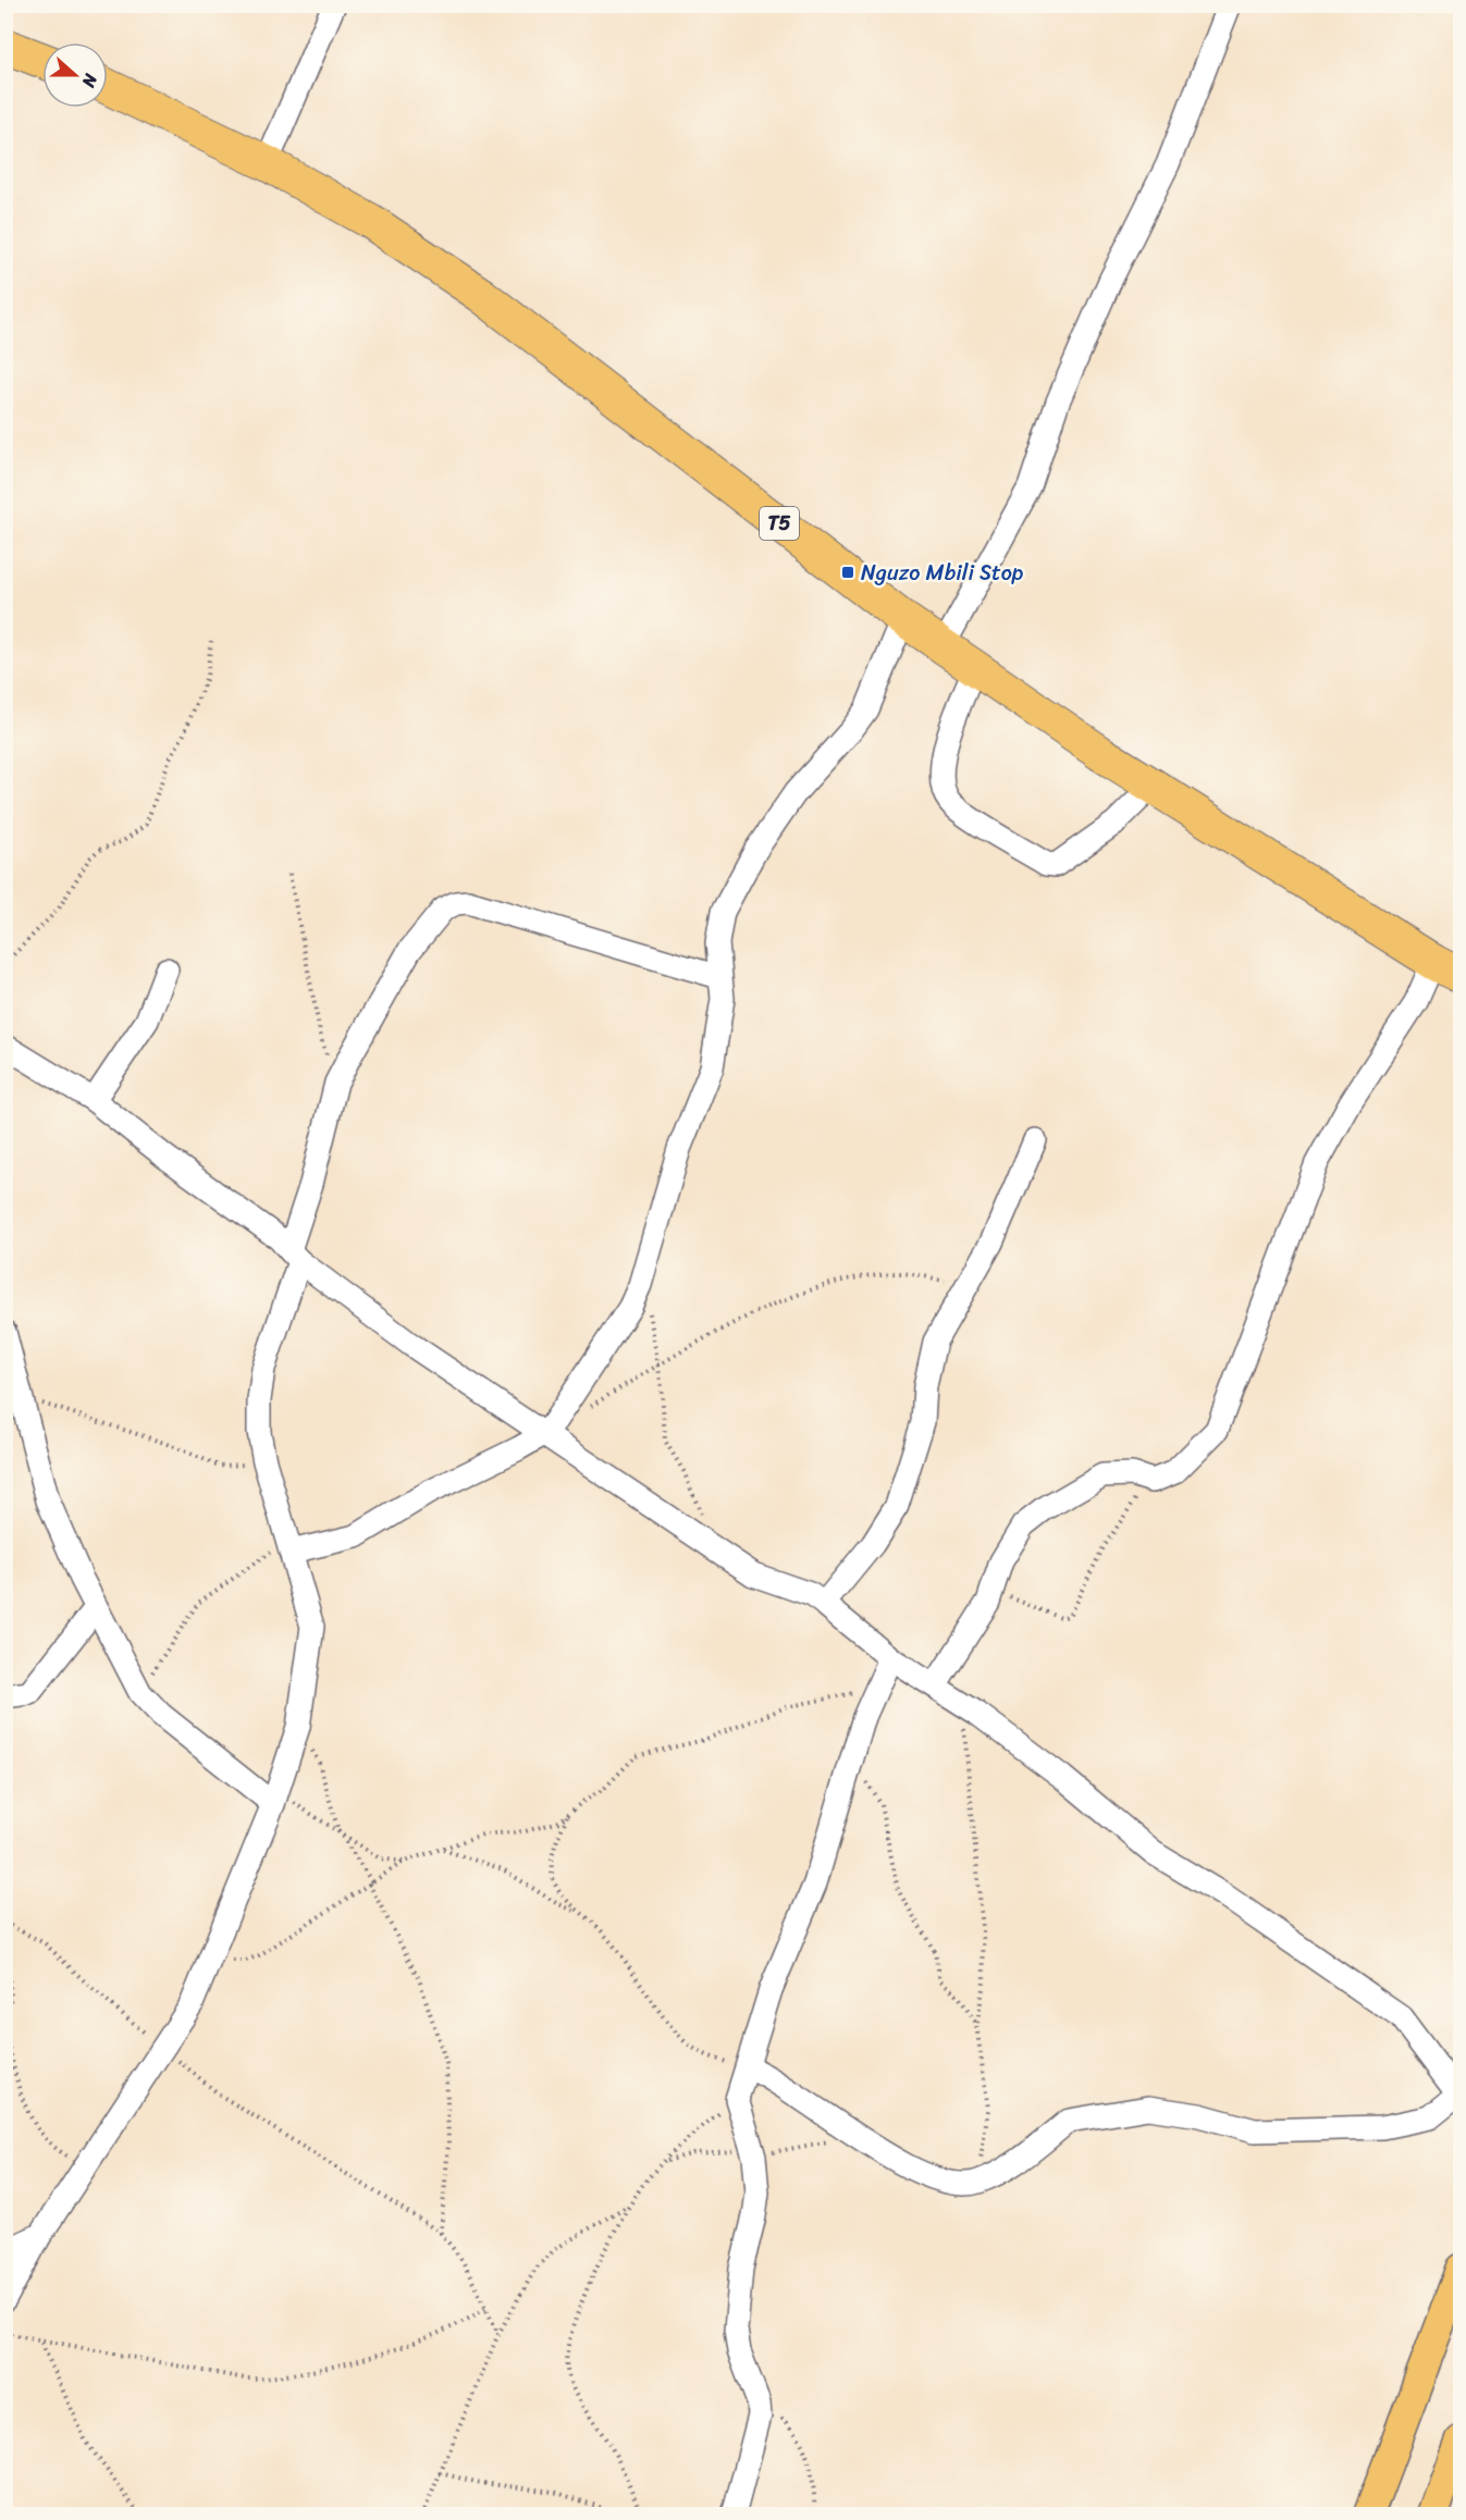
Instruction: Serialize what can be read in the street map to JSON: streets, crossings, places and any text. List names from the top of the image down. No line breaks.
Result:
{"streets":{"highway":["T5"]},"places":{"transit":["Nguzo Mbili Stop"]},"north":"right"}
